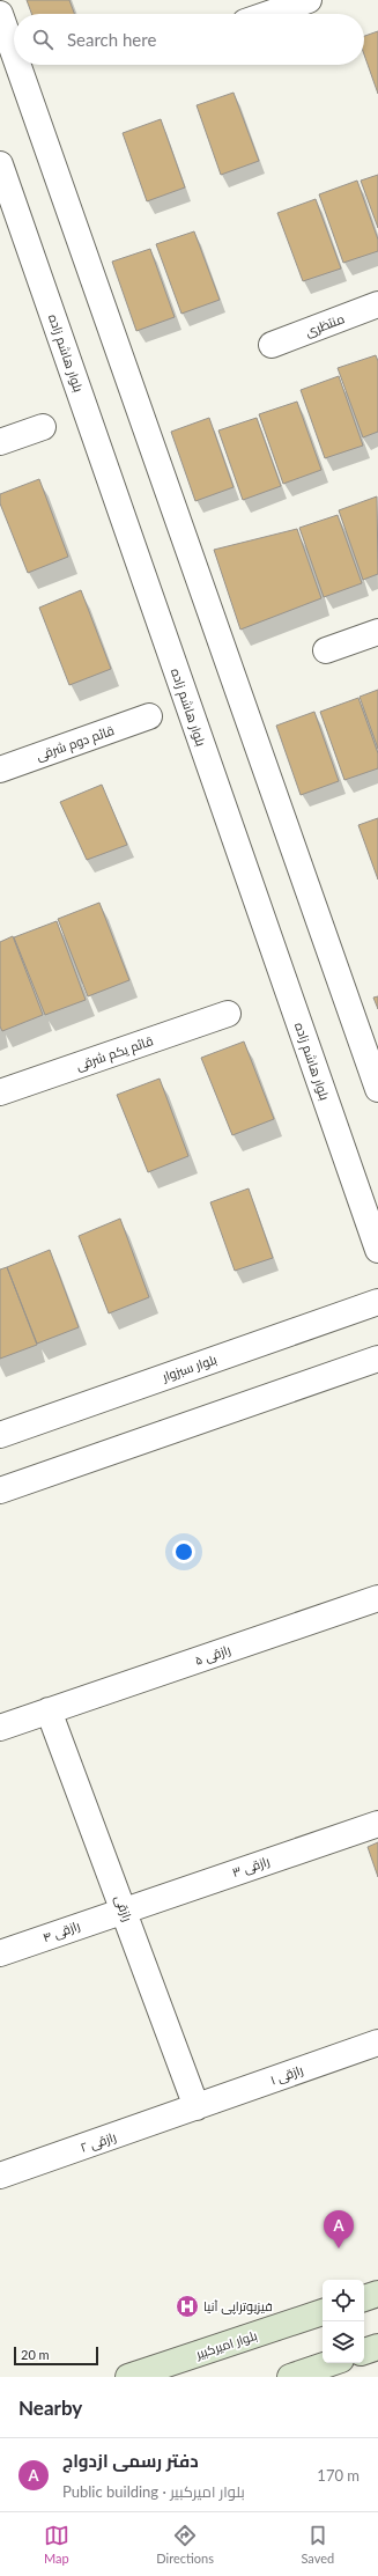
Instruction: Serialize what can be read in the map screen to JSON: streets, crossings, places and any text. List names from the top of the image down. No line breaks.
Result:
{"streets":{"main road":["بلوار امیرکبیر"],"street":["منتظری","بلوار هاشم زاده","قائم دوم شرقی","قائم یکم شرقی","بلوار سبزوار","رازقی ۵","رازقی ۳","رازقی","رازقی ۴","رازقی ۱","رازقی ۲"]},"crossings":[["رازقی ۵","رازقی"],["رازقی ۳","رازقی"],["رازقی ۳","رازقی ۴"],["رازقی","رازقی ۴"],["رازقی","رازقی ۱"],["رازقی","رازقی ۲"],["رازقی ۱","رازقی ۲"]],"places":{"hospital":["فیزیوتراپی آنیا"]},"scale_bar":"20 m","page":{"search":"Search here","pins":"A","scale":"20 m","heading":"Nearby","list":[{"mark":"A","name":"دفتر رسمی ازدواج","note":"Public building · بلوار امیرکبیر","value":"170 m"}],"nav":["Map","Directions","Saved"]}}
